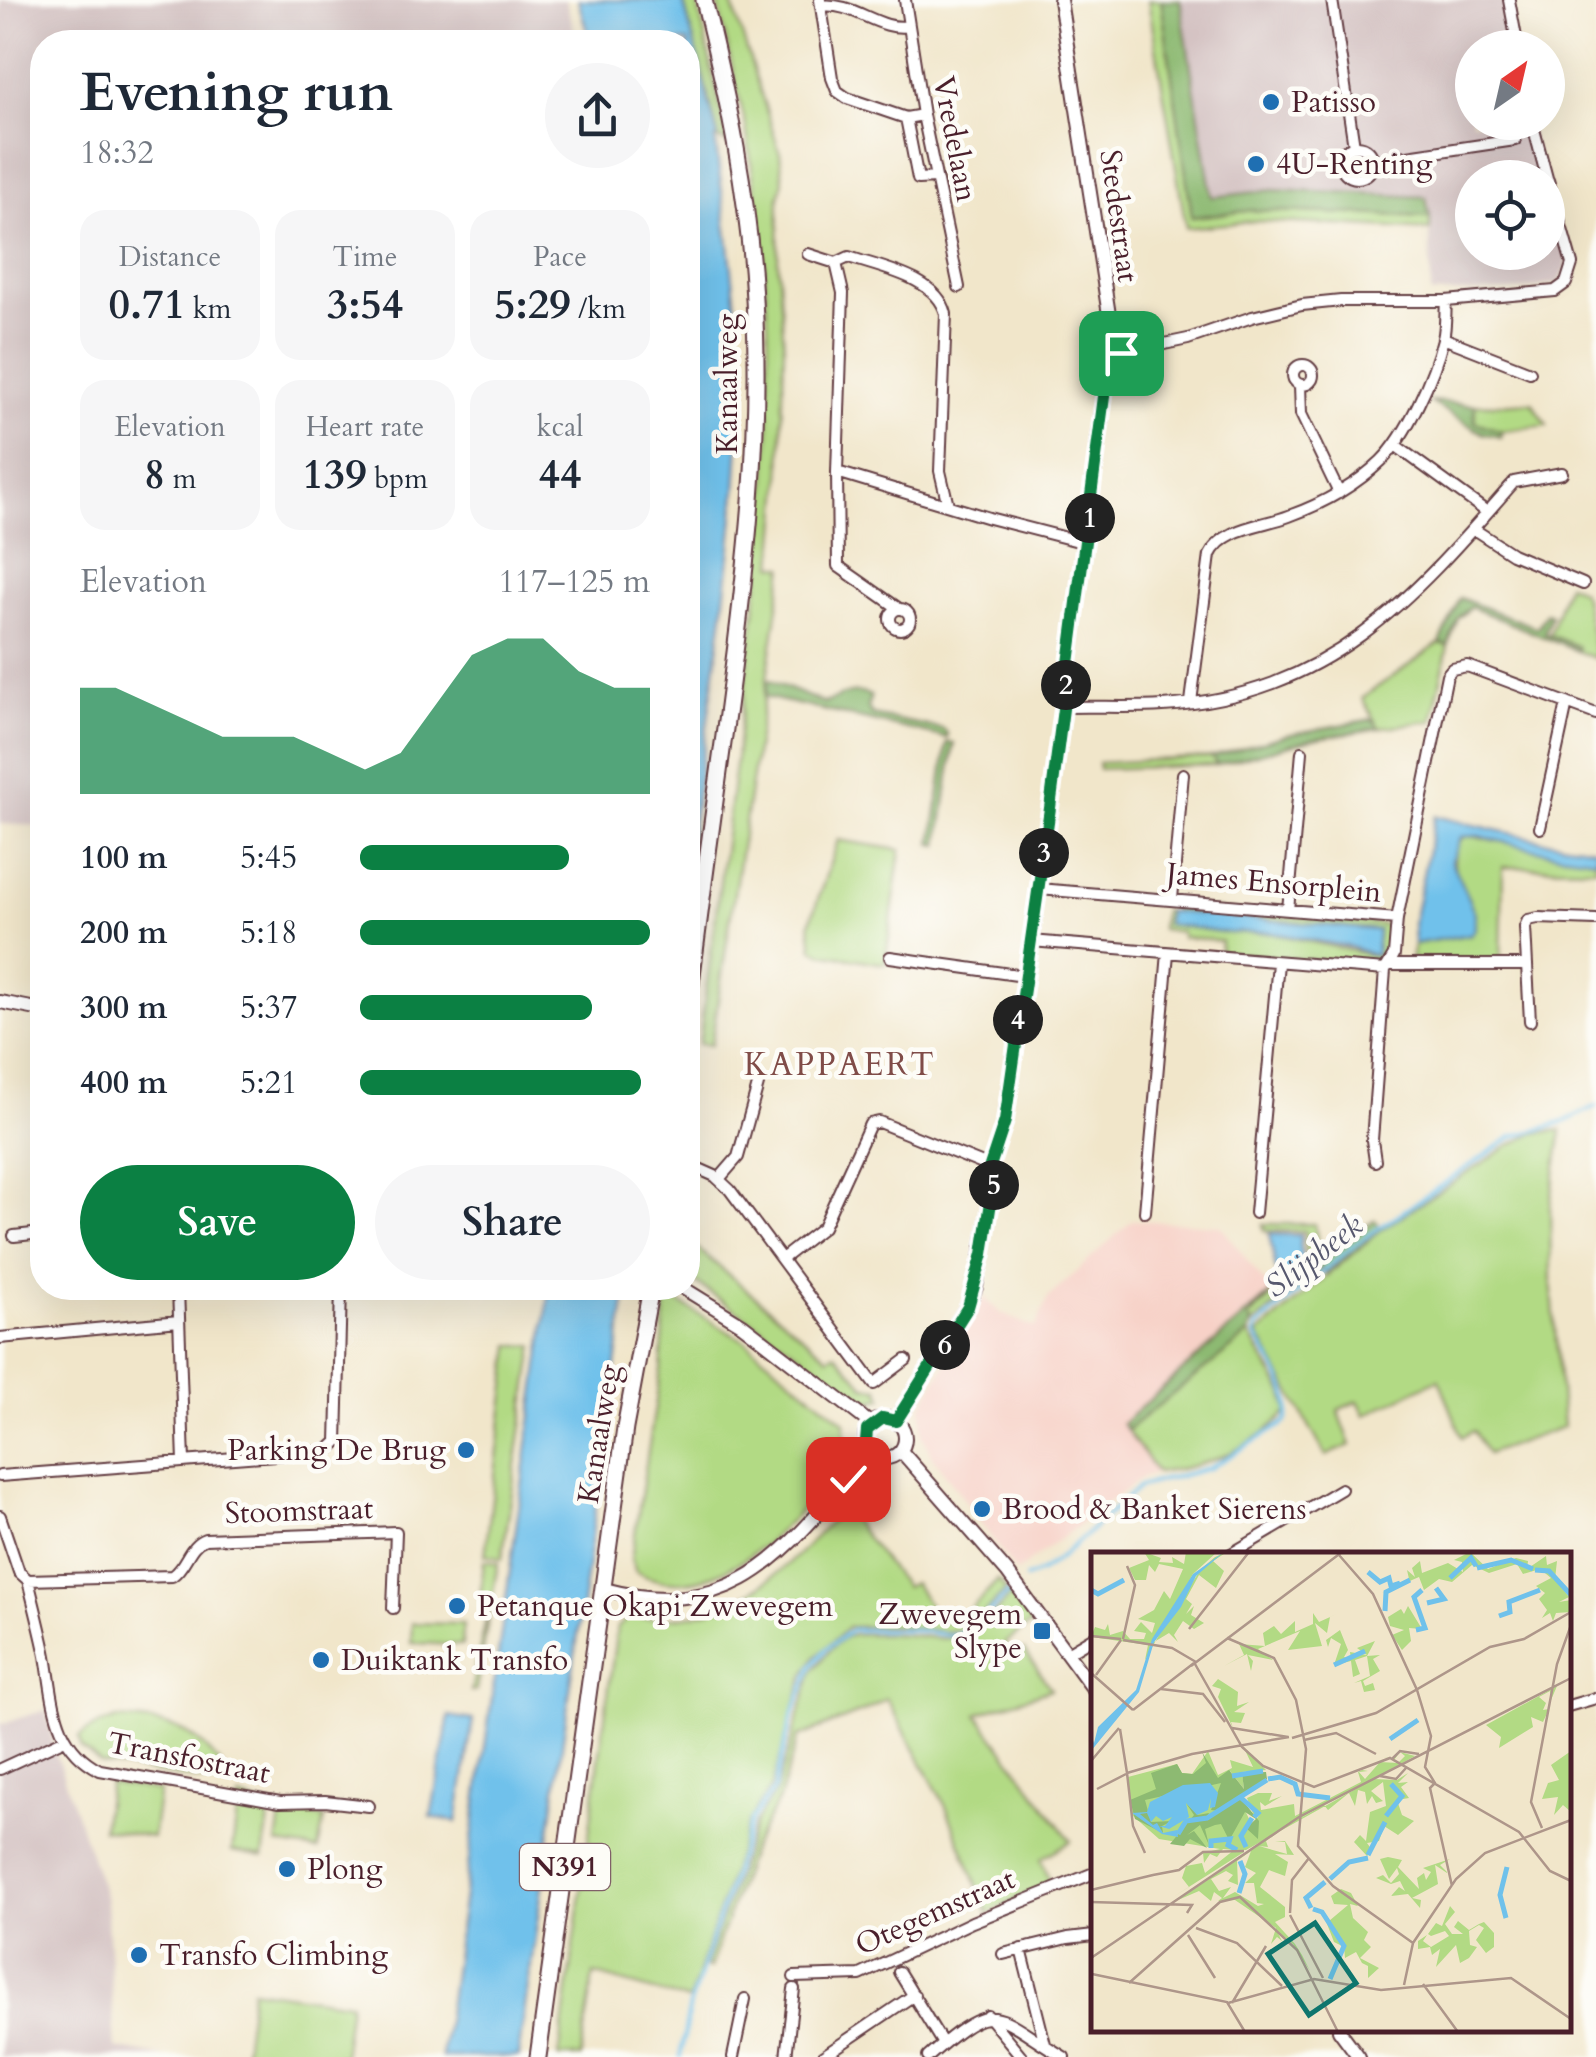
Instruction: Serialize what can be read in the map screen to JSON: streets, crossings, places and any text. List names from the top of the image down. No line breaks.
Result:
{"streets":{"main road":["Kanaalweg","N391"],"street":["Vredelaan","Stedestraat","James Ensorplein","Stoomstraat","Transfostraat","Otegemstraat"]},"crossings":[["Stoomstraat","Transfostraat"]],"districts":["KAPPAERT"],"water":["Slijpbeek"],"places":{"other":["Patisso","4U-Renting","Parking De Brug","Brood & Banket Sierens","Petanque Okapi Zwevegem","Duiktank Transfo","Plong","Transfo Climbing"],"transit":["Zwevegem Slype"]},"north":"top right","page":{"heading":["Evening run","18:32"],"stats":[["Distance","0.71 km"],["Time","3:54"],["Pace","5:29 /km"],["Elevation","8 m"],["Heart rate","139 bpm"],["kcal","44"]],"pins":["1","2","3","4","5","6"],"chart":["Elevation","117–125 m"],"list":[{"name":"100 m","note":"5:45"},{"name":"200 m","note":"5:18"},{"name":"300 m","note":"5:37"},{"name":"400 m","note":"5:21"}],"buttons":["Save","Share"]}}
